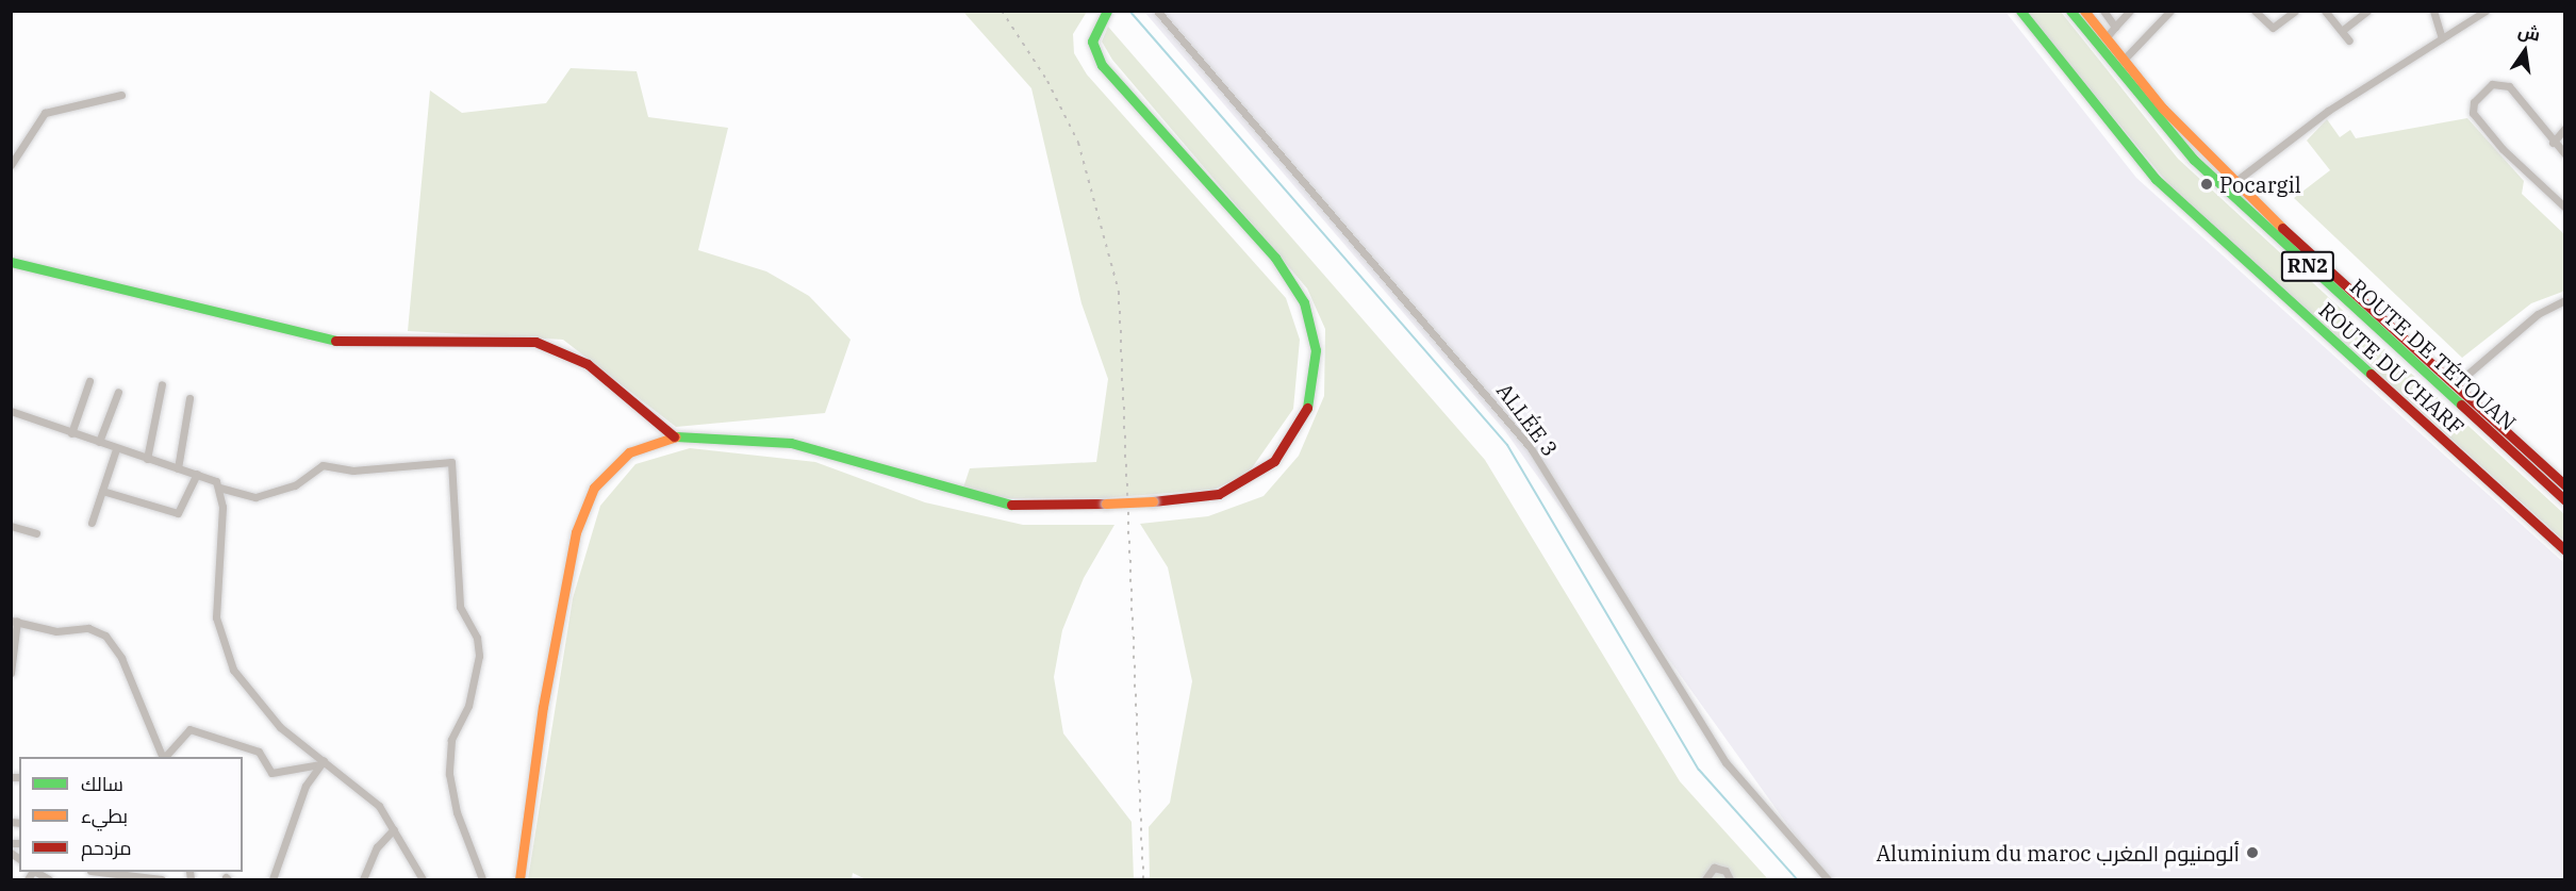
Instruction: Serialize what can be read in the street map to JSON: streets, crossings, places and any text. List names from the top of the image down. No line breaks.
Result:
{"streets":{"main road":["RN2","ROUTE DE TÉTOUAN","ROUTE DU CHARF"],"street":["ALLÉE 3"]},"places":["Pocargil","Aluminium du maroc ألومنيوم المغرب"],"legend":["سالك","بطيء","مزدحم"],"north":"top"}
